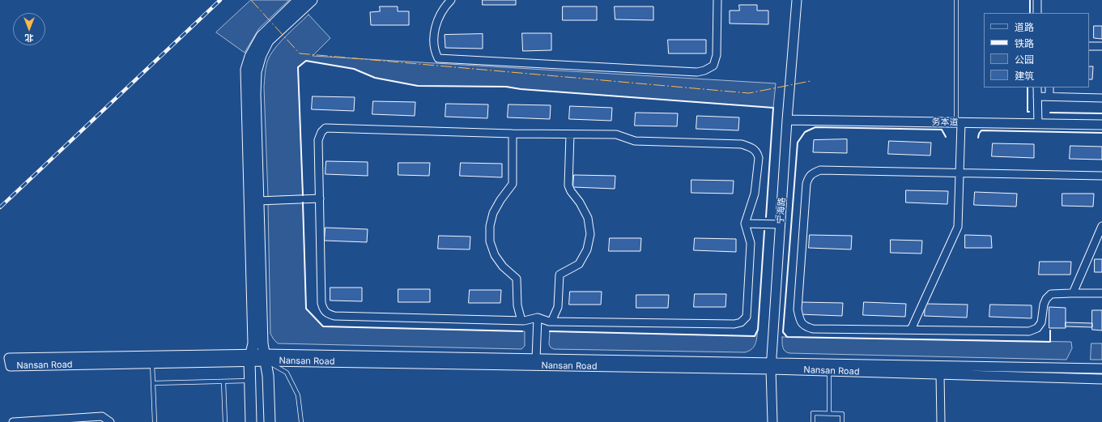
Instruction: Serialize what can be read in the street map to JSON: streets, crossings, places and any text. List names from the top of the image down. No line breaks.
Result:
{"streets":{"street":["务本道","宁海路","Nansan Road"]},"crossings":[["务本道","宁海路"],["宁海路","Nansan Road"]],"legend":["道路","铁路","公园","建筑"],"north":"bottom"}
